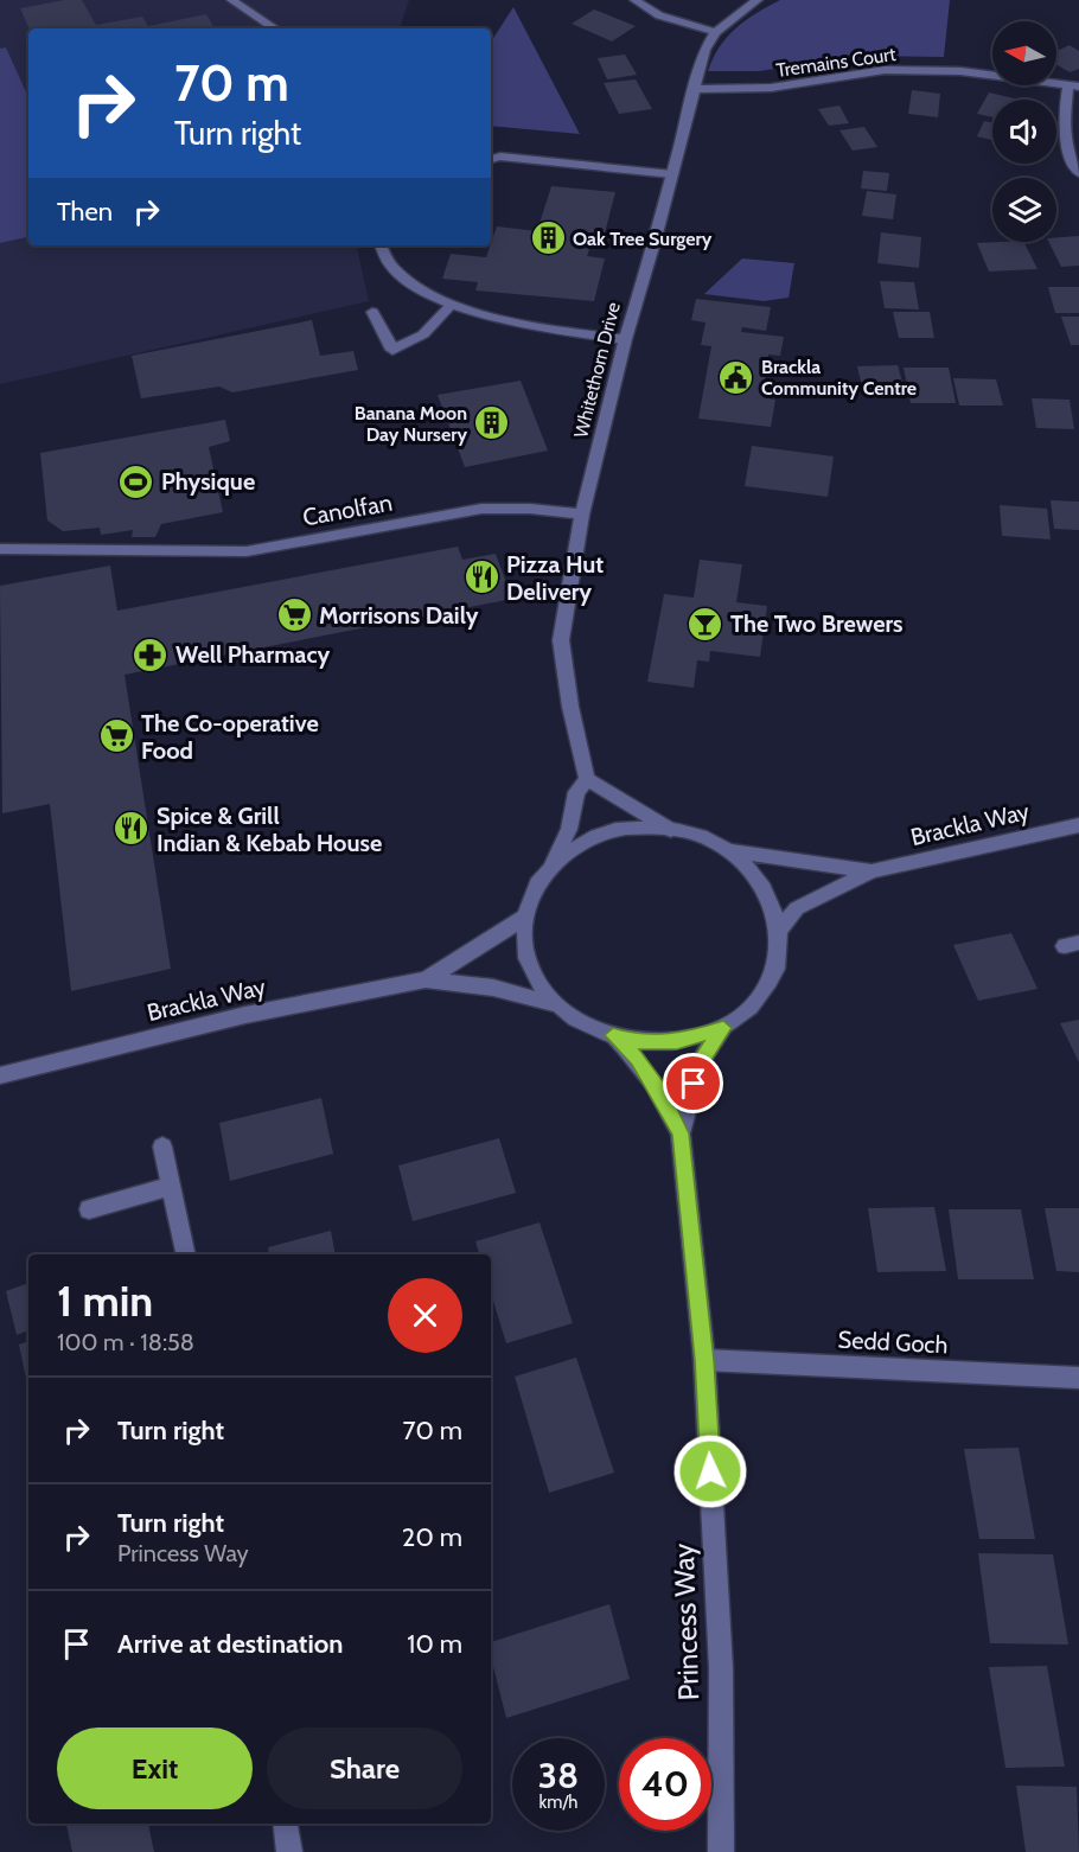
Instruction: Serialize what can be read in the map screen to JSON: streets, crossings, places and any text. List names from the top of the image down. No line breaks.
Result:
{"streets":{"street":["Tremains Court","Whitethorn Drive","Canolfan","Brackla Way","Sedd Goch","Princess Way"]},"crossings":[["Tremains Court","Whitethorn Drive"],["Whitethorn Drive","Canolfan"],["Brackla Way","Princess Way"],["Sedd Goch","Princess Way"]],"places":{"building":["Oak Tree Surgery","Banana Moon Day Nursery"],"public building":["Brackla Community Centre"],"sports":["Physique"],"restaurant":["Pizza Hut Delivery","Spice & Grill Indian & Kebab House"],"supermarket":["Morrisons Daily","The Co-operative Food"],"bar":["The Two Brewers"],"pharmacy":["Well Pharmacy"]},"north":"left","page":{"turn":["70 m","Turn right"],"then":"Then","heading":["1 min","100 m · 18:58"],"list":[{"name":"Turn right","value":"70 m"},{"name":"Turn right","note":"Princess Way","value":"20 m"},{"name":"Arrive at destination","value":"10 m"}],"buttons":["Exit","Share"],"speed":"38 km/h","limit":"40"}}
